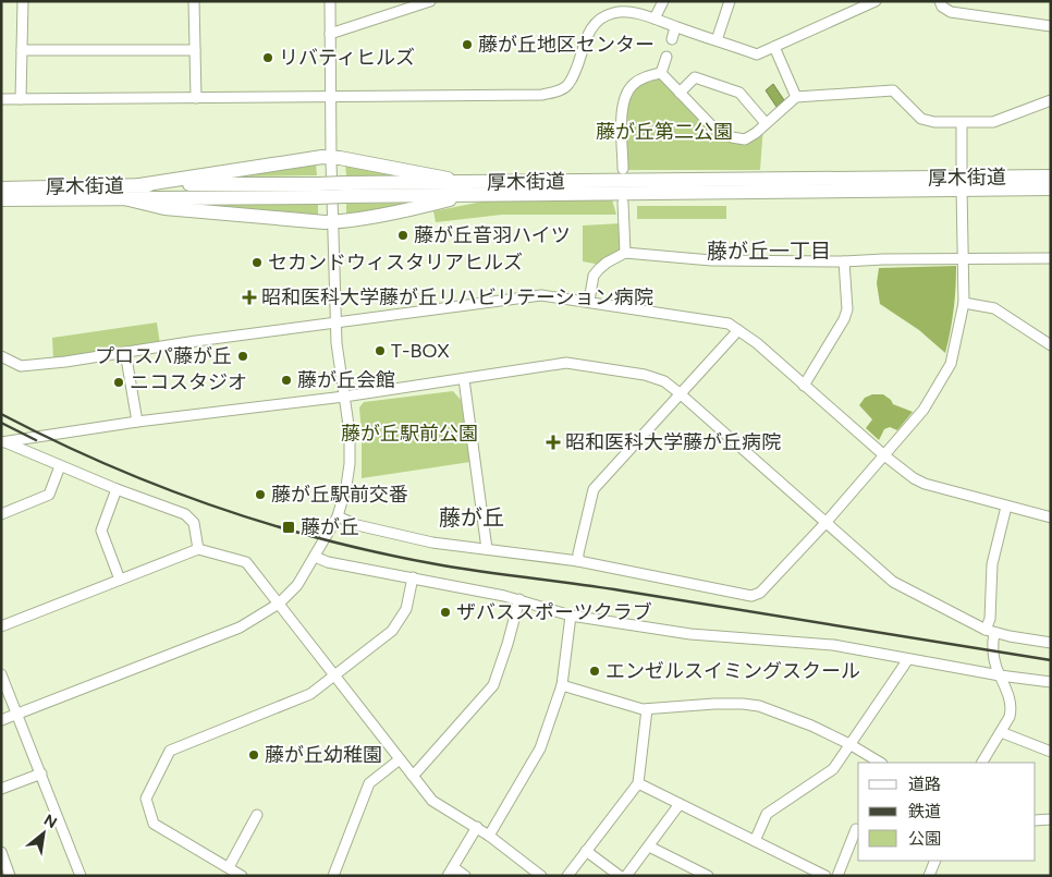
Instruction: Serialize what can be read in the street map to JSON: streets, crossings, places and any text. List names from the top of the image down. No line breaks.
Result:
{"streets":{"highway":["厚木街道"]},"districts":["藤が丘一丁目","藤が丘"],"parks":["藤が丘第二公園","藤が丘駅前公園"],"places":{"other":["藤が丘地区センター","リバティヒルズ","藤が丘音羽ハイツ","セカンドウィスタリアヒルズ","T-BOX","プロスパ藤が丘","藤が丘会館","ニコスタジオ","藤が丘駅前交番","ザバススポーツクラブ","エンゼルスイミングスクール","藤が丘幼稚園"],"health":["昭和医科大学藤が丘リハビリテーション病院","昭和医科大学藤が丘病院"],"transit":["藤が丘"]},"legend":["道路","鉄道","公園"],"north":"top right"}
